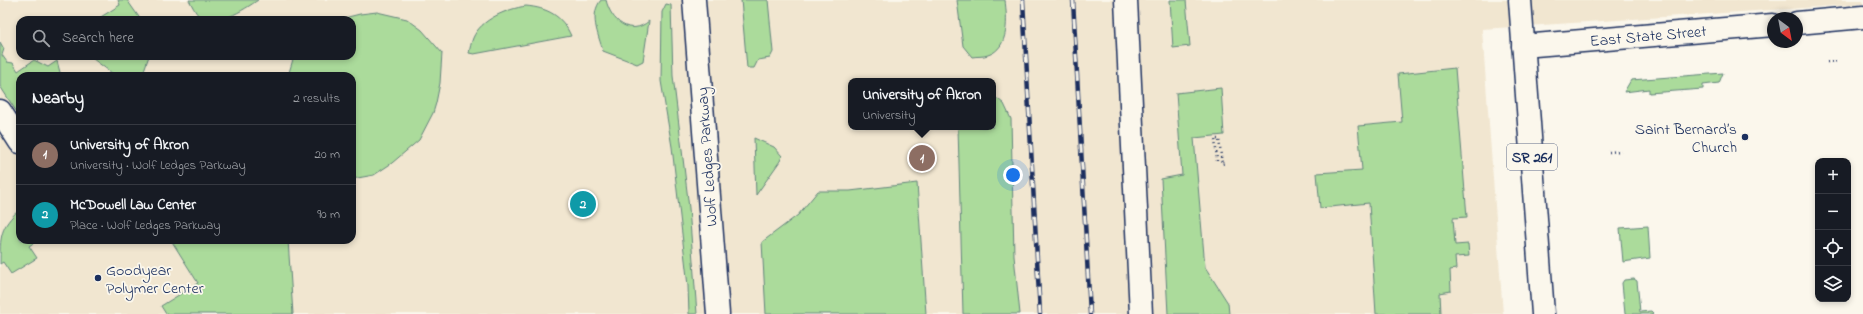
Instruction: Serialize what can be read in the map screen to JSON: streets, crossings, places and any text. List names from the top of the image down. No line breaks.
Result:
{"streets":{"main road":["East State Street","Wolf Ledges Parkway","SR 261"]},"crossings":[["East State Street","SR 261"]],"places":["Saint Bernard’s Church","Goodyear Polymer Center"],"north":"bottom right","page":{"search":"Search here","heading":["Nearby","2 results"],"popup":["University of Akron","University"],"list":[{"mark":"1","name":"University of Akron","note":"University · Wolf Ledges Parkway","value":"20 m"},{"mark":"2","name":"McDowell Law Center","note":"Place · Wolf Ledges Parkway","value":"90 m"}],"pins":["1","2"],"map_buttons":["+","−"]}}
